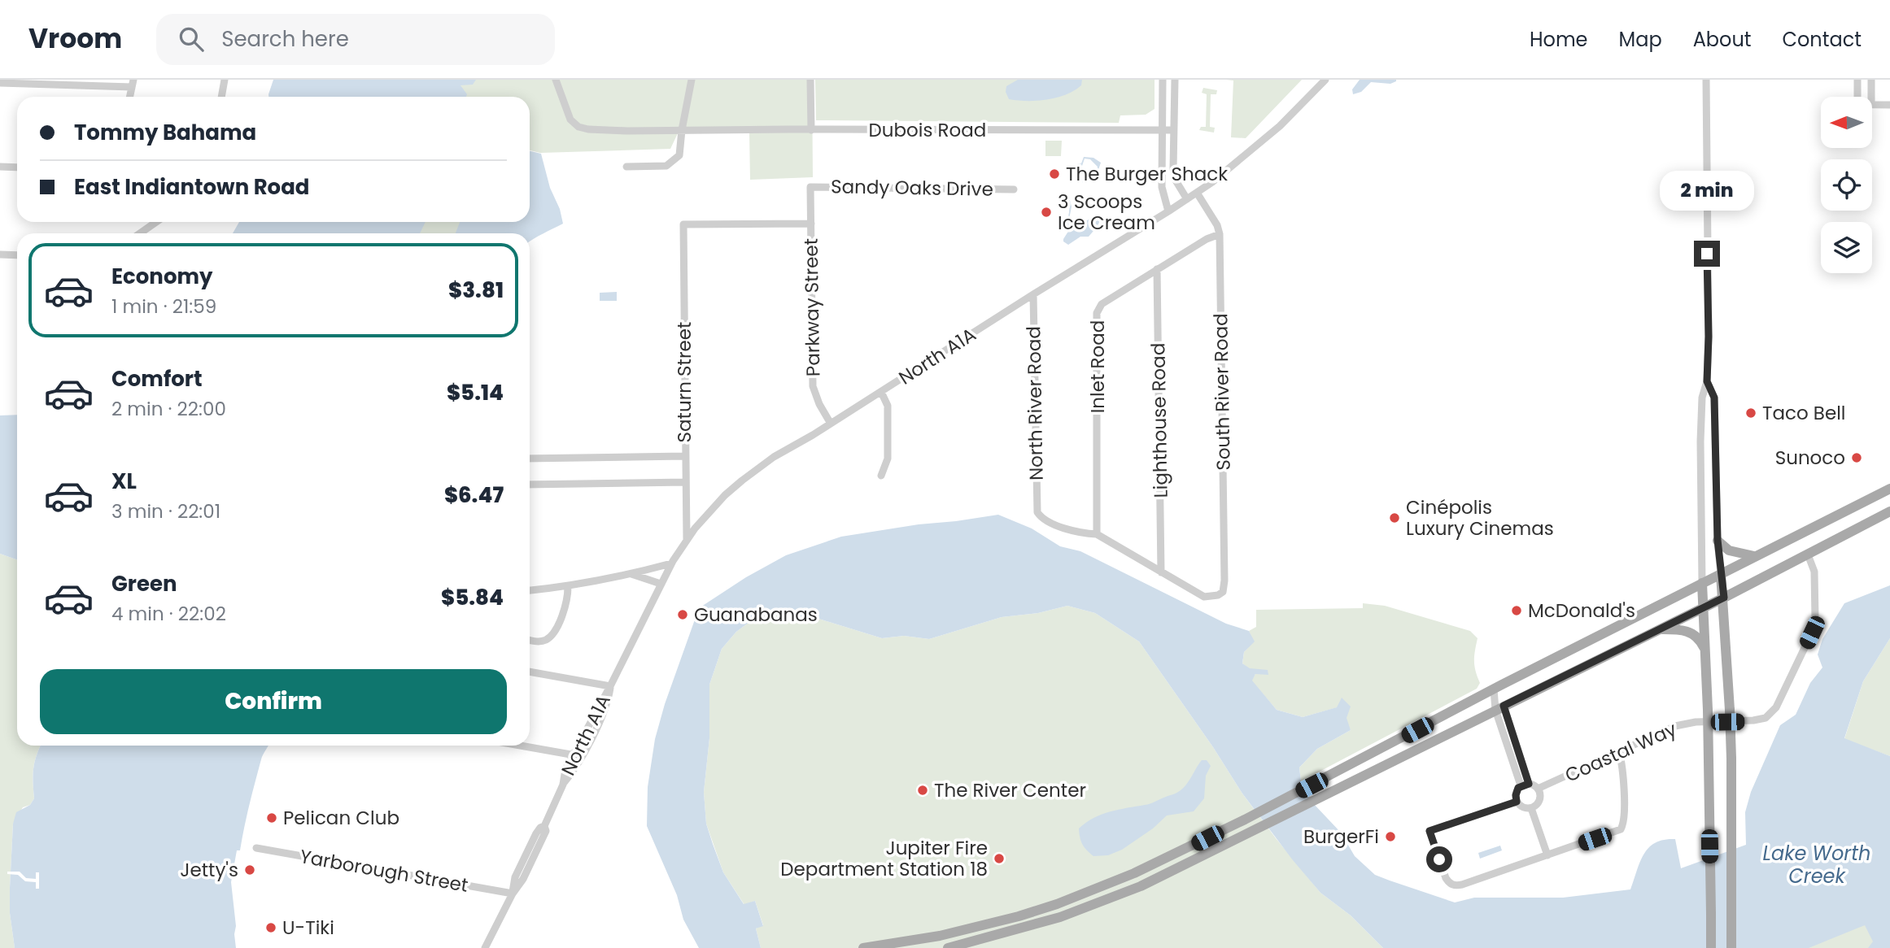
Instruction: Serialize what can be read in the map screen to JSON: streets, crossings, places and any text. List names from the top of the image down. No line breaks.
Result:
{"streets":{"street":["Dubois Road","Sandy Oaks Drive","Parkway Street","North A1A","Inlet Road","Saturn Street","South River Road","North River Road","Lighthouse Road","Coastal Way","Yarborough Street"]},"crossings":[["Sandy Oaks Drive","Parkway Street"],["Parkway Street","North A1A"],["Parkway Street","Saturn Street"],["North A1A","Saturn Street"],["North A1A","South River Road"],["North A1A","North River Road"],["North A1A","Yarborough Street"],["Inlet Road","South River Road"],["Inlet Road","North River Road"],["Inlet Road","Lighthouse Road"],["South River Road","Lighthouse Road"]],"water":["Lake Worth Creek"],"places":["The Burger Shack","3 Scoops Ice Cream","Taco Bell","Sunoco","Cinépolis Luxury Cinemas","McDonald's","Guanabanas","The River Center","Pelican Club","BurgerFi","Jupiter Fire Department Station 18","Jetty's","U-Tiki"],"north":"left","page":{"header":"Vroom","search":"Search here","nav":["Home","Map","About","Contact"],"banner":["Tommy Bahama","East Indiantown Road"],"bubble":"2 min","list":[{"name":"Economy","note":"1 min · 21:59","value":"$3.81"},{"name":"Comfort","note":"2 min · 22:00","value":"$5.14"},{"name":"XL","note":"3 min · 22:01","value":"$6.47"},{"name":"Green","note":"4 min · 22:02","value":"$5.84"}],"buttons":"Confirm"}}
